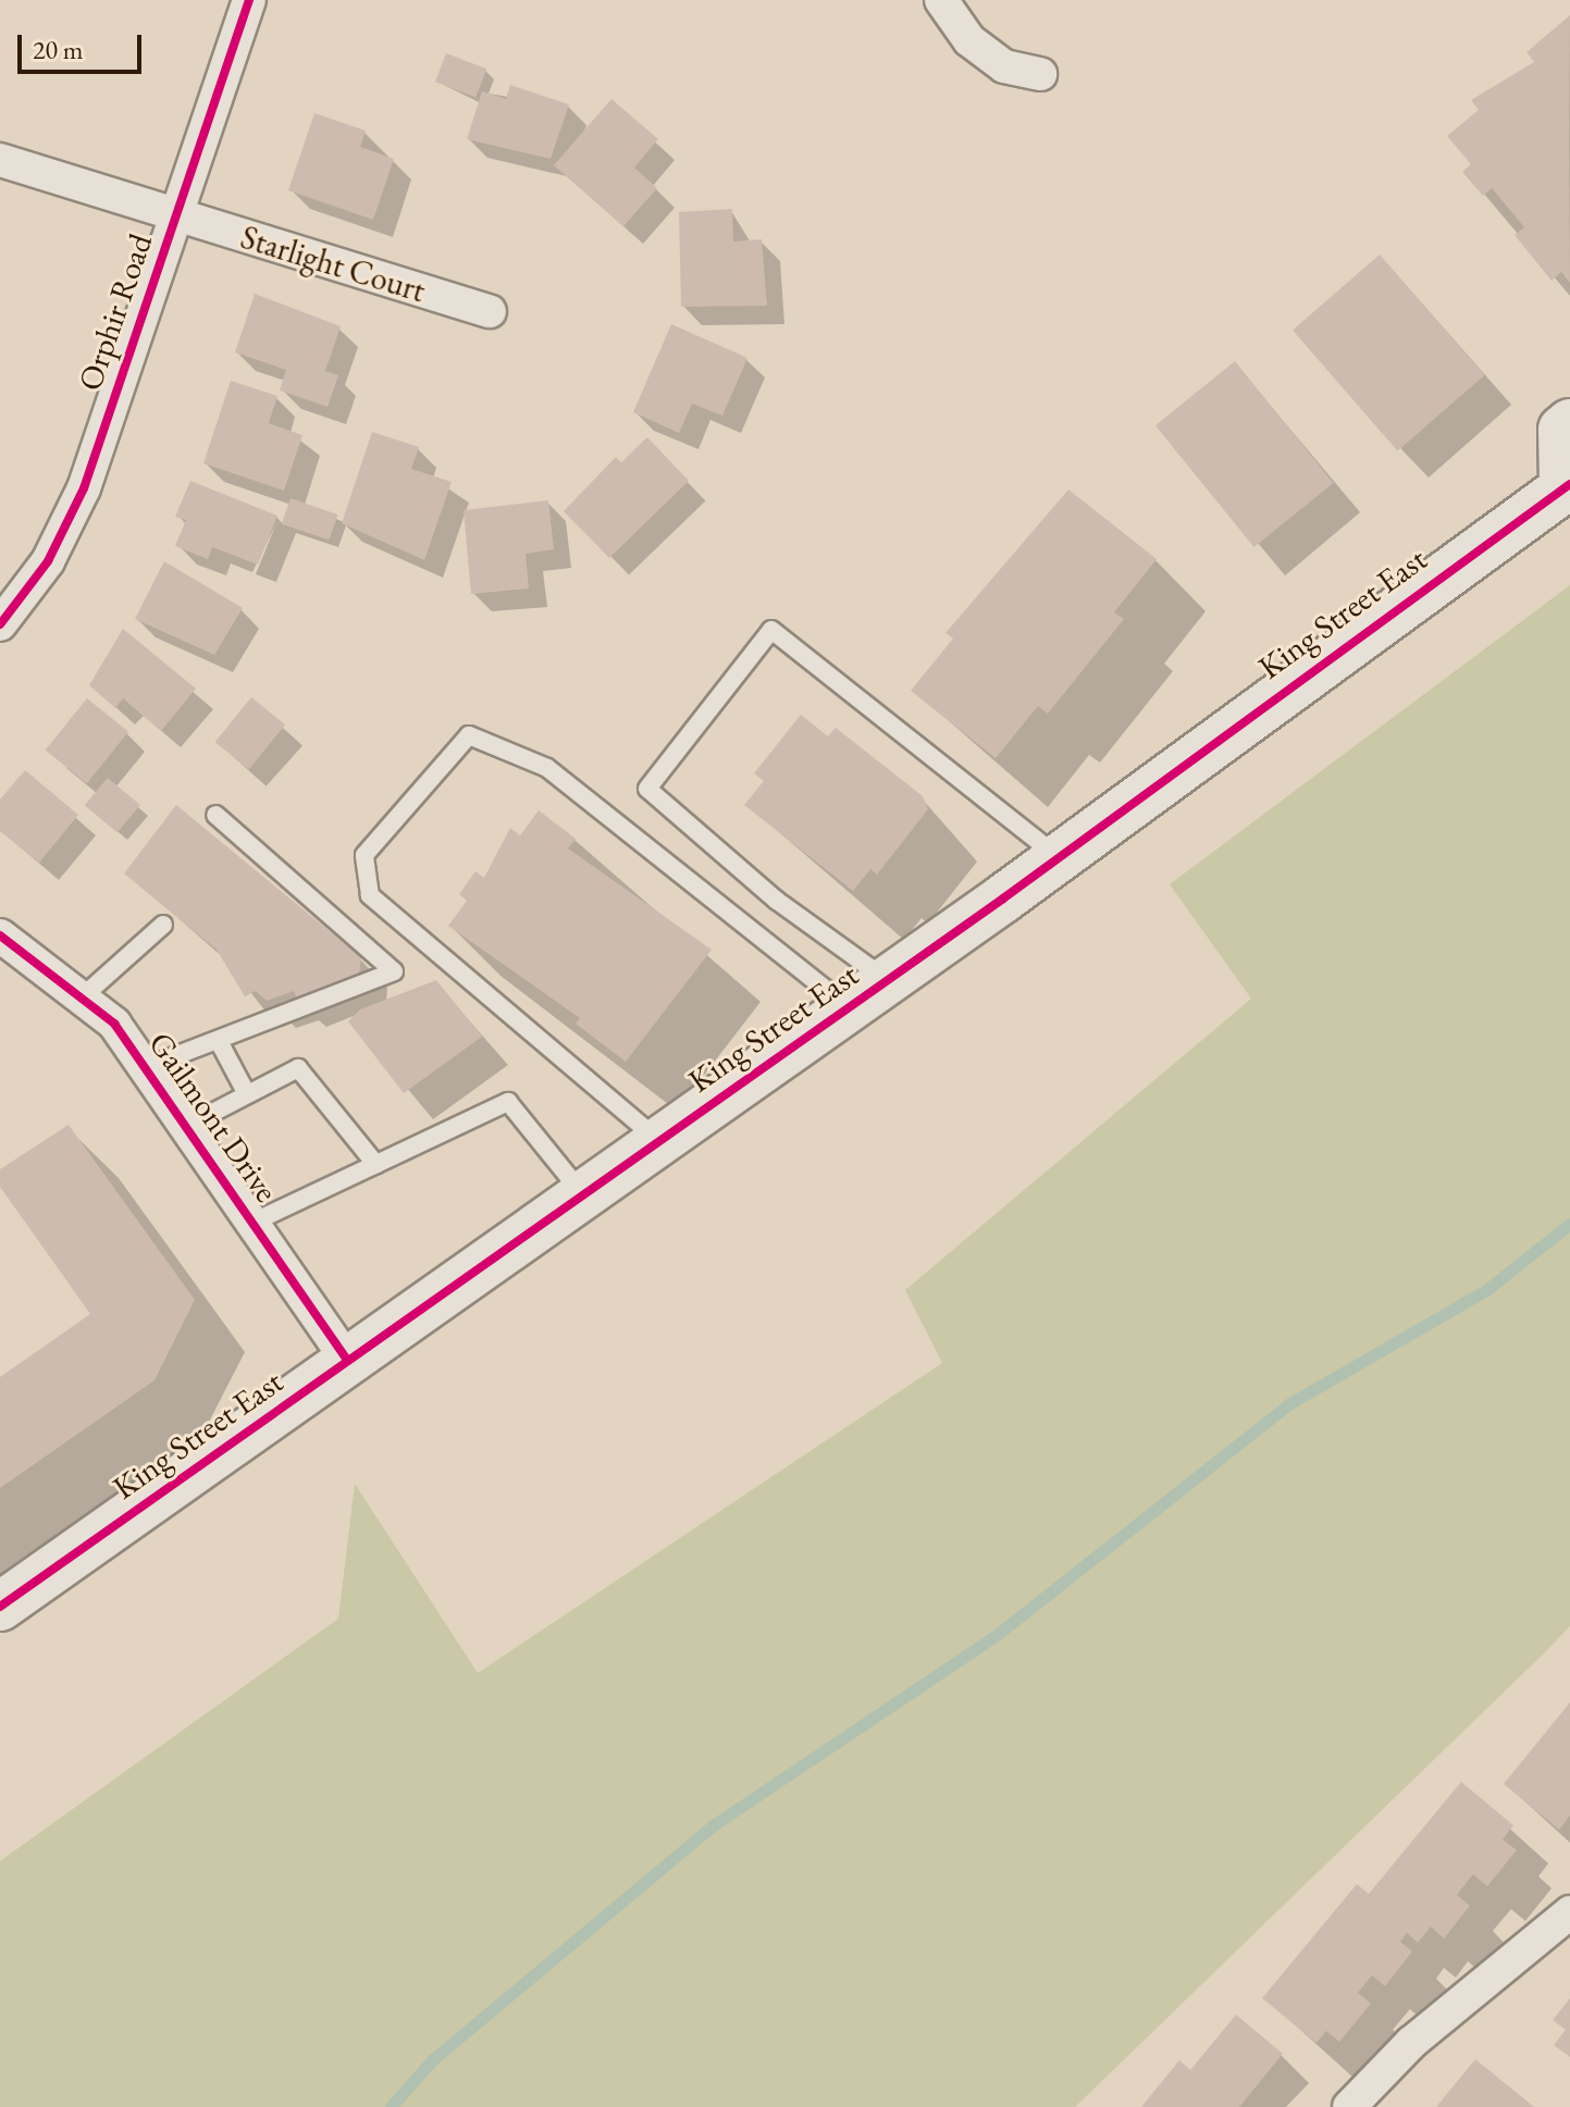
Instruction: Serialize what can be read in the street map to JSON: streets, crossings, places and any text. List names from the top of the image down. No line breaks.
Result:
{"streets":{"main road":["King Street East"],"street":["Starlight Court","Orphir Road","Gailmont Drive"]},"crossings":[["Starlight Court","Orphir Road"],["King Street East","Gailmont Drive"]],"scale_bar":"20 m"}
